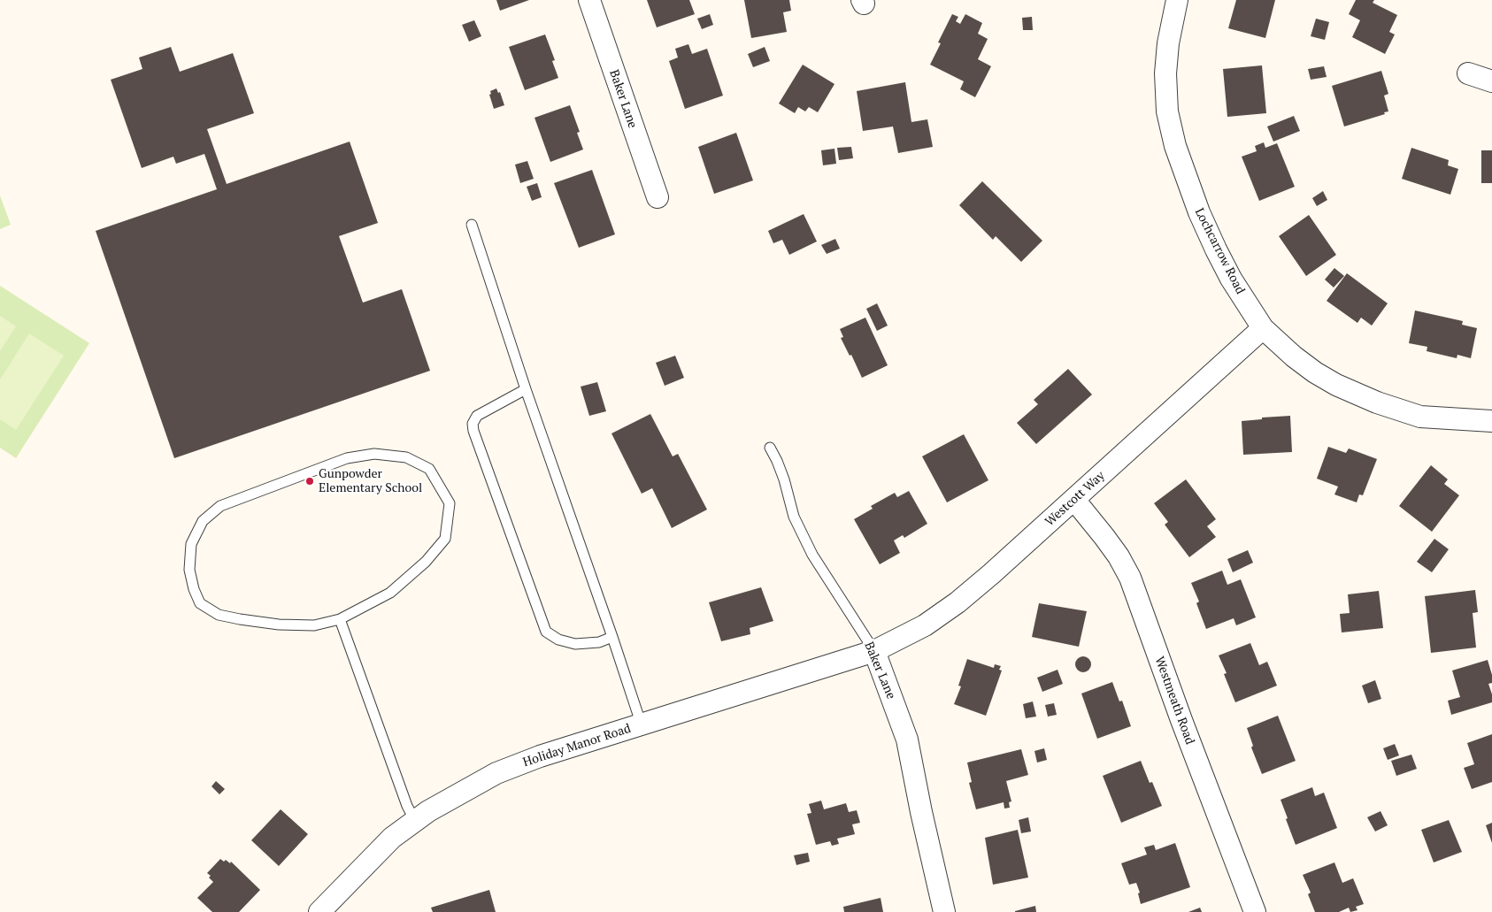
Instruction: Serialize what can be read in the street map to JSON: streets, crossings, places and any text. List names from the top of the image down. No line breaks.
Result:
{"streets":{"street":["Baker Lane","Lochcarrow Road","Westcott Way","Westmeath Road","Holiday Manor Road"]},"crossings":[["Baker Lane","Westcott Way"],["Baker Lane","Holiday Manor Road"],["Lochcarrow Road","Westcott Way"],["Westcott Way","Westmeath Road"],["Westcott Way","Holiday Manor Road"]],"places":["Gunpowder Elementary School"]}
